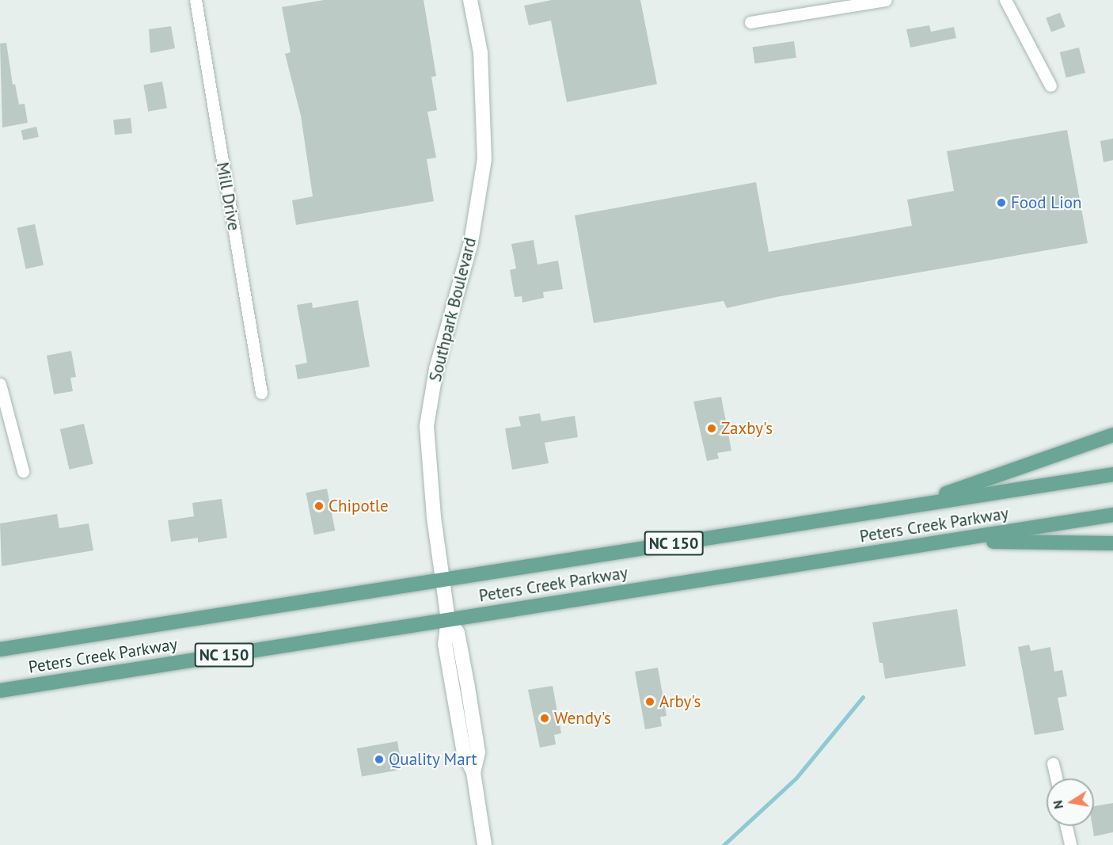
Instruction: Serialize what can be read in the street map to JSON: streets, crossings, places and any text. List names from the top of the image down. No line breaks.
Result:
{"streets":{"main road":["Peters Creek Parkway","NC 150"],"street":["Mill Drive","Southpark Boulevard"]},"crossings":[["Southpark Boulevard","Peters Creek Parkway"]],"places":["Food Lion","Zaxby's","Chipotle","Arby's","Wendy's","Quality Mart"],"north":"left"}
